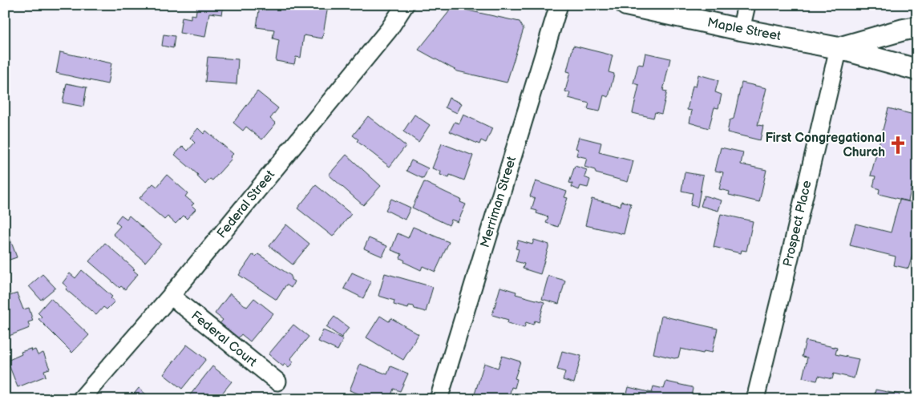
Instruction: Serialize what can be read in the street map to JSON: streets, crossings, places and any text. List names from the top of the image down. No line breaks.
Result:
{"streets":{"street":["Maple Street","Merriman Street","Federal Street","Prospect Place","Federal Court"]},"crossings":[["Maple Street","Prospect Place"],["Federal Street","Federal Court"]],"places":{"church":["First Congregational Church"]}}
